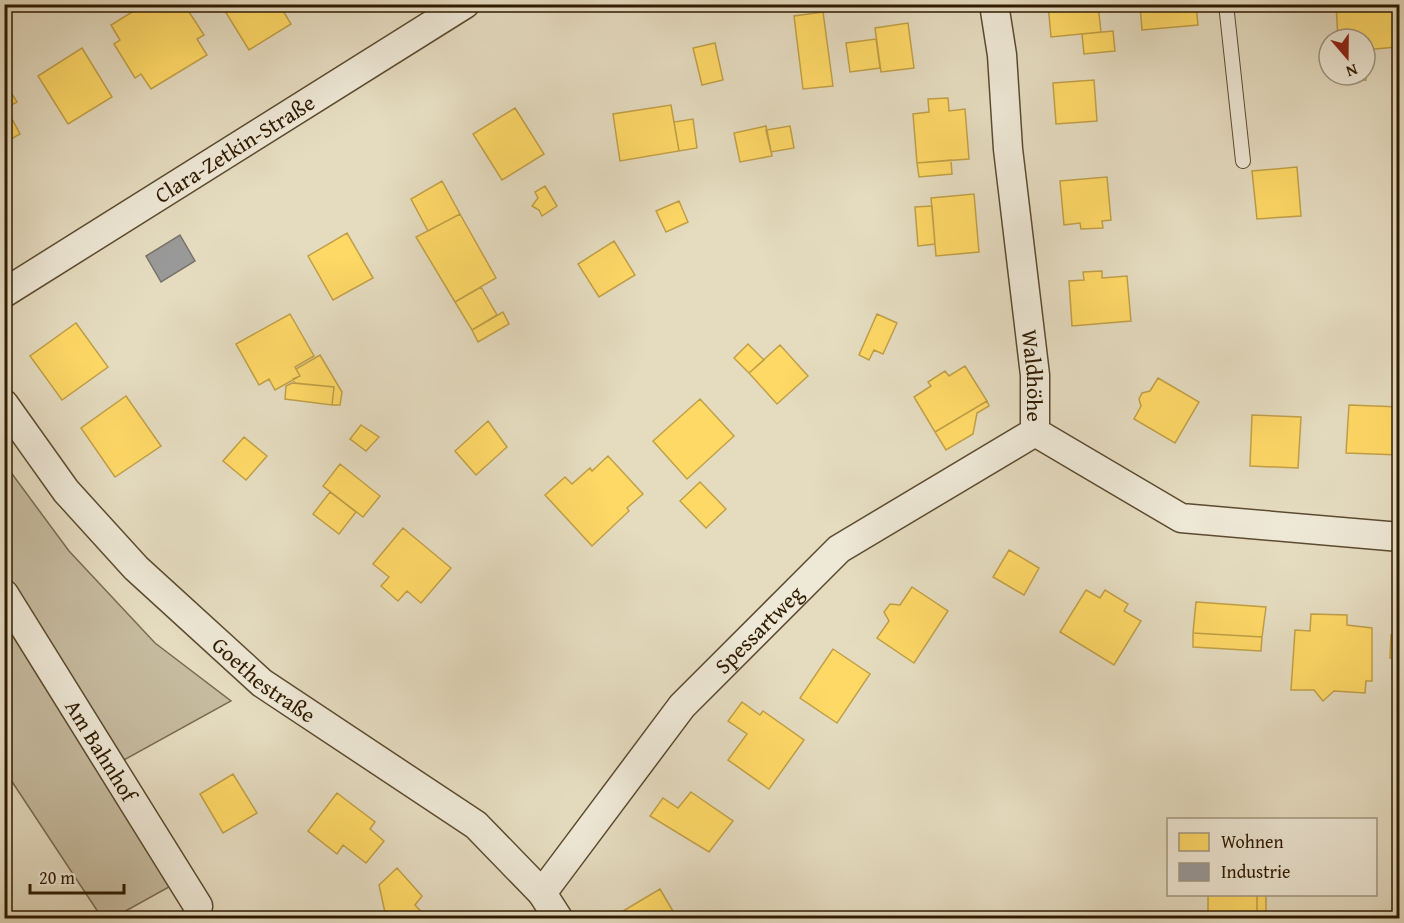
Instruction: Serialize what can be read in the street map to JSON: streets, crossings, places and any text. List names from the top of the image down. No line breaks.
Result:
{"streets":{"street":["Clara-Zetkin-Straße","Waldhöhe","Spessartweg","Goethestraße","Am Bahnhof"]},"crossings":[["Waldhöhe","Spessartweg"],["Spessartweg","Goethestraße"]],"legend":["Wohnen","Industrie"],"scale_bar":"20 m","north":"bottom"}
